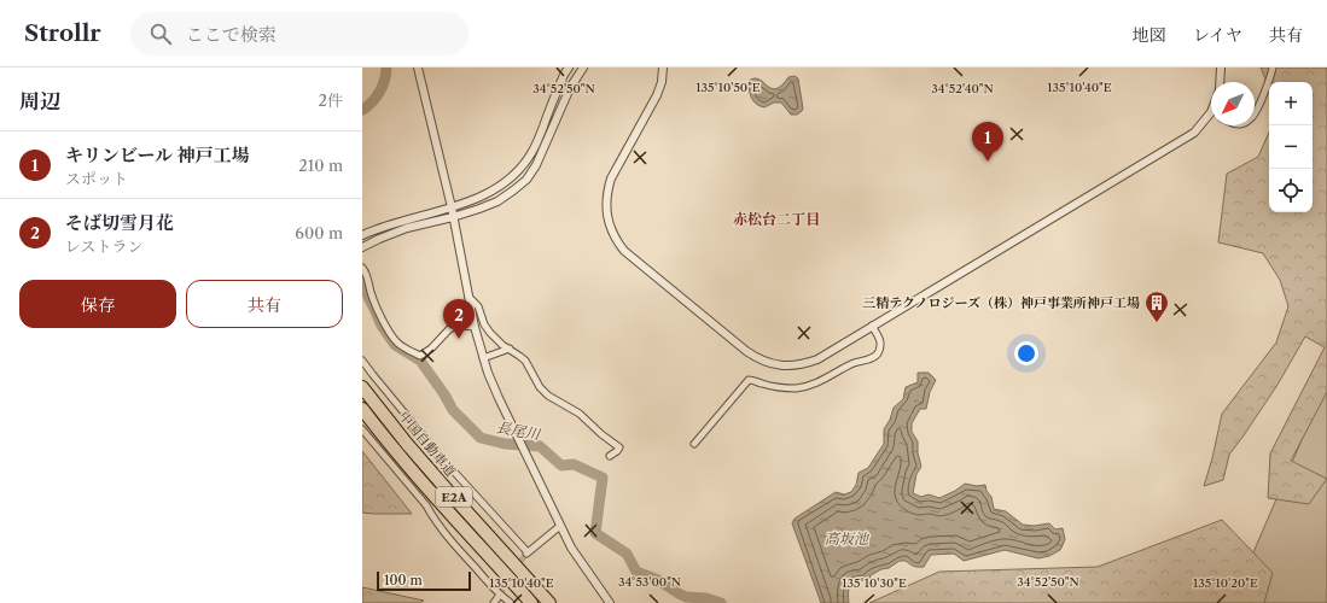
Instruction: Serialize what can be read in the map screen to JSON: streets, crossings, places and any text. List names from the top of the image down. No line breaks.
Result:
{"streets":{"highway":["中国自動車道","E2A"]},"districts":["赤松台二丁目"],"water":["長尾川","高坂池"],"places":{"building":["三精テクノロジーズ（株）神戸事業所神戸工場"]},"scale_bar":"100 m","north":"bottom left","page":{"header":"Strollr","search":"ここで検索","nav":["地図","レイヤ","共有"],"heading":["周辺","2件"],"map_buttons":["+","−"],"pins":["1","2"],"list":[{"mark":"1","name":"キリンビール 神戸工場","note":"スポット","value":"210 m"},{"mark":"2","name":"そば切雪月花","note":"レストラン","value":"600 m"}],"buttons":["保存","共有"],"scale":"100 m"},"coordinates":["135°10'50\"E","135°10'40\"E","34°52'50\"N","34°52'40\"N","34°53'00\"N","135°10'30\"E","135°10'20\"E"]}
